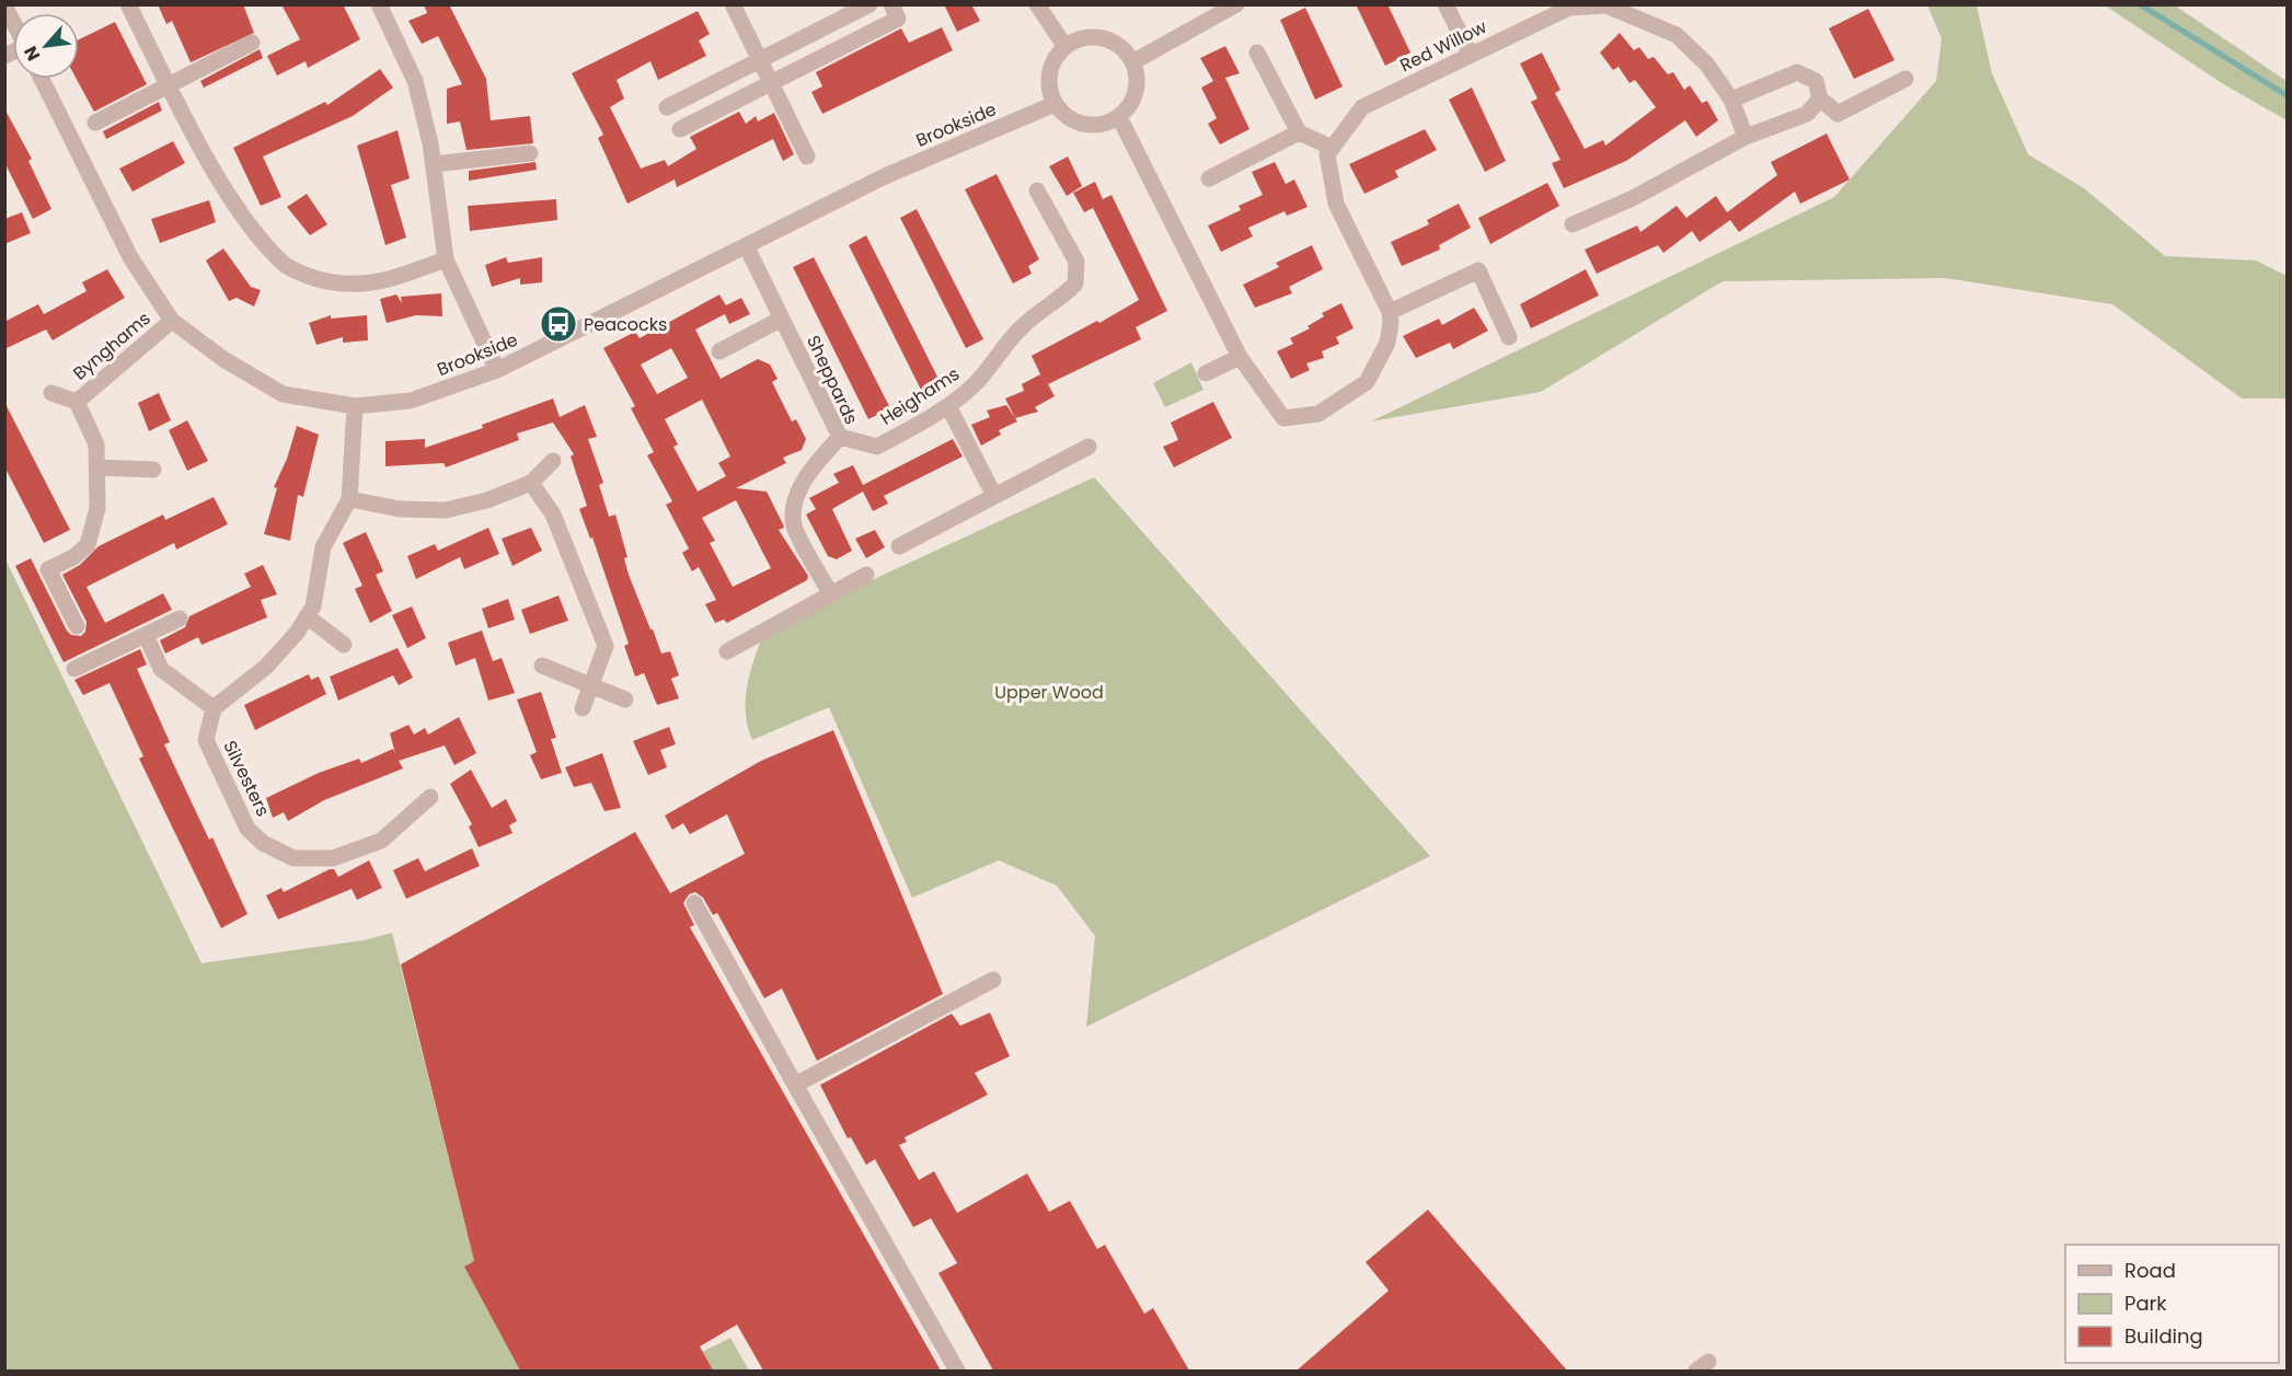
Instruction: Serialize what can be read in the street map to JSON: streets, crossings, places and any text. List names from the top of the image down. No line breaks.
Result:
{"streets":{"street":["Red Willow","Brookside","Bynghams","Sheppards","Heighams","Silvesters"]},"crossings":[["Brookside","Bynghams"],["Brookside","Sheppards"],["Sheppards","Heighams"]],"parks":["Upper Wood"],"places":{"bus stop":["Peacocks"]},"legend":["Road","Park","Building"],"north":"bottom left"}
